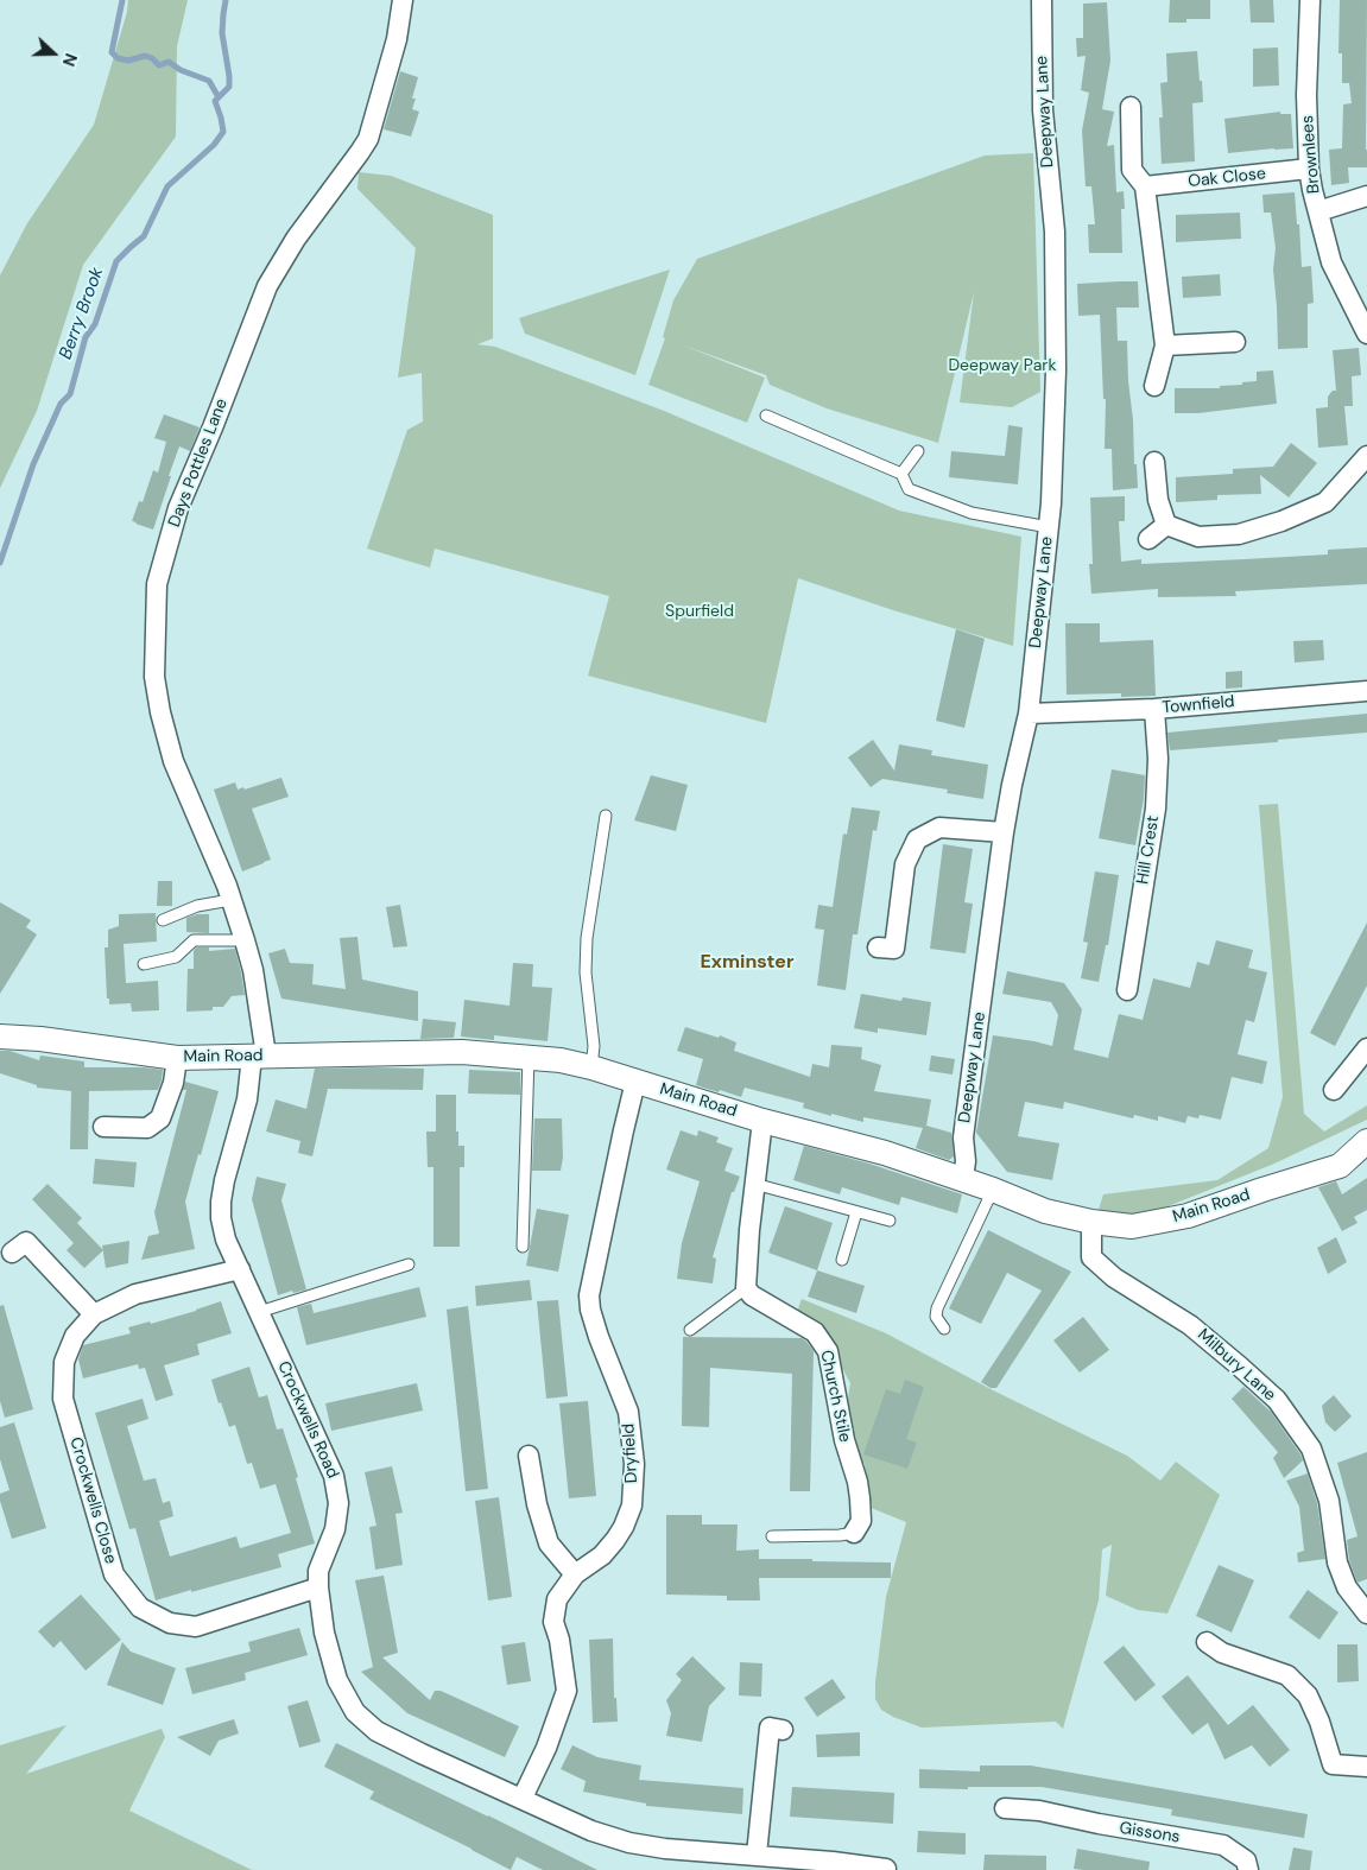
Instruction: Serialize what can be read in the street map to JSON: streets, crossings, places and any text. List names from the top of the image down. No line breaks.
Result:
{"streets":{"street":["Deepway Lane","Brownlees","Oak Close","Days Pottles Lane","Townfield","Hill Crest","Main Road","Milbury Lane","Church Stile","Crockwells Road","Dryfield","Crockwells Close","Gissons"]},"crossings":[["Deepway Lane","Townfield"],["Deepway Lane","Main Road"],["Brownlees","Oak Close"],["Days Pottles Lane","Main Road"],["Days Pottles Lane","Crockwells Road"],["Townfield","Hill Crest"],["Main Road","Milbury Lane"],["Main Road","Crockwells Road"],["Main Road","Dryfield"],["Crockwells Road","Dryfield"],["Crockwells Road","Crockwells Close"]],"districts":["Exminster"],"water":["Berry Brook"],"parks":["Deepway Park","Spurfield"],"north":"right"}
